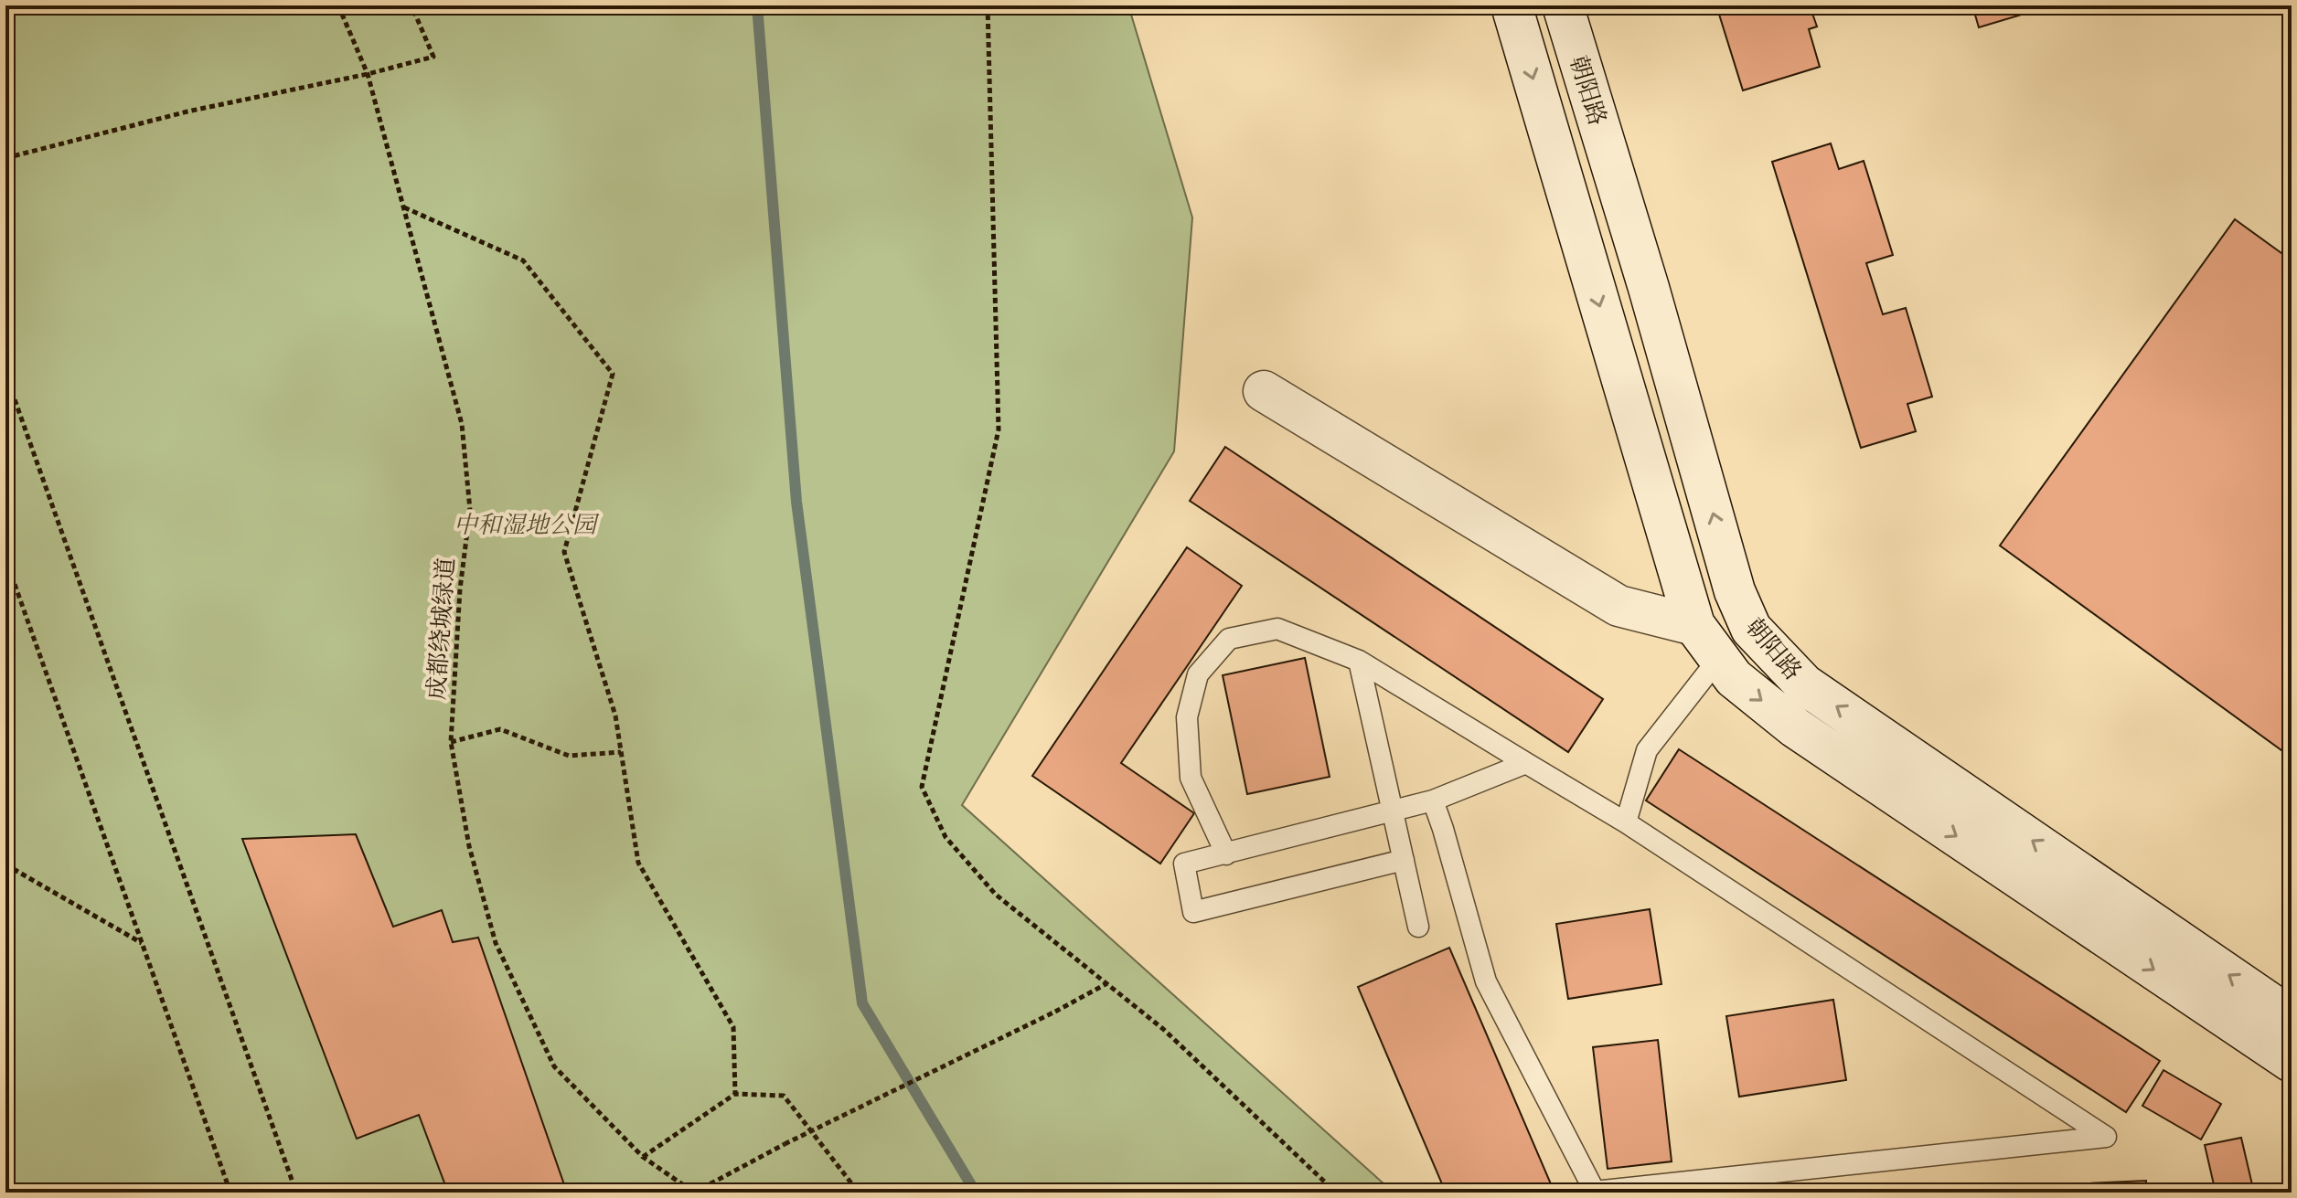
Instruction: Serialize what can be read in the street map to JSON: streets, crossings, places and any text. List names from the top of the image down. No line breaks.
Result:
{"streets":{"main road":["朝阳路"],"path":["成都绕城绿道"]},"parks":["中和湿地公园"]}
